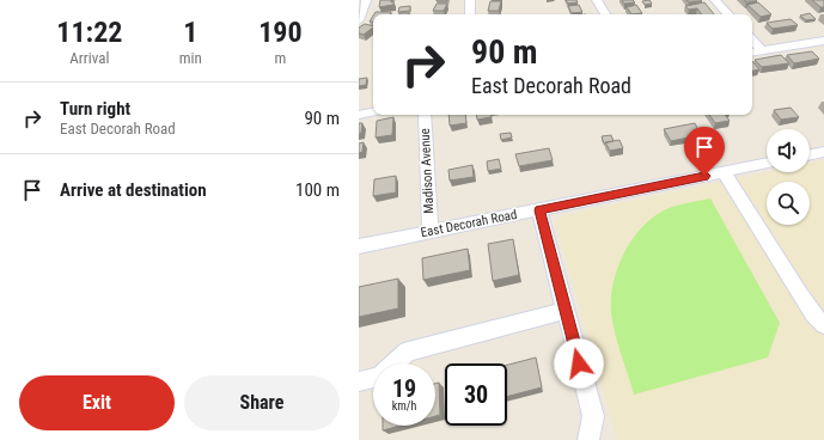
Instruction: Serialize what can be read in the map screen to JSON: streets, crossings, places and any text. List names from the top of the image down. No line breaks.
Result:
{"streets":{"street":["Madison Avenue","East Decorah Road"]},"crossings":[["Madison Avenue","East Decorah Road"]],"page":{"eta":["11:22","Arrival","1","min","190","m"],"turn":["90 m","East Decorah Road"],"list":[{"name":"Turn right","note":"East Decorah Road","value":"90 m"},{"name":"Arrive at destination","value":"100 m"}],"speed":"19 km/h","limit":"30","buttons":["Exit","Share"]}}
